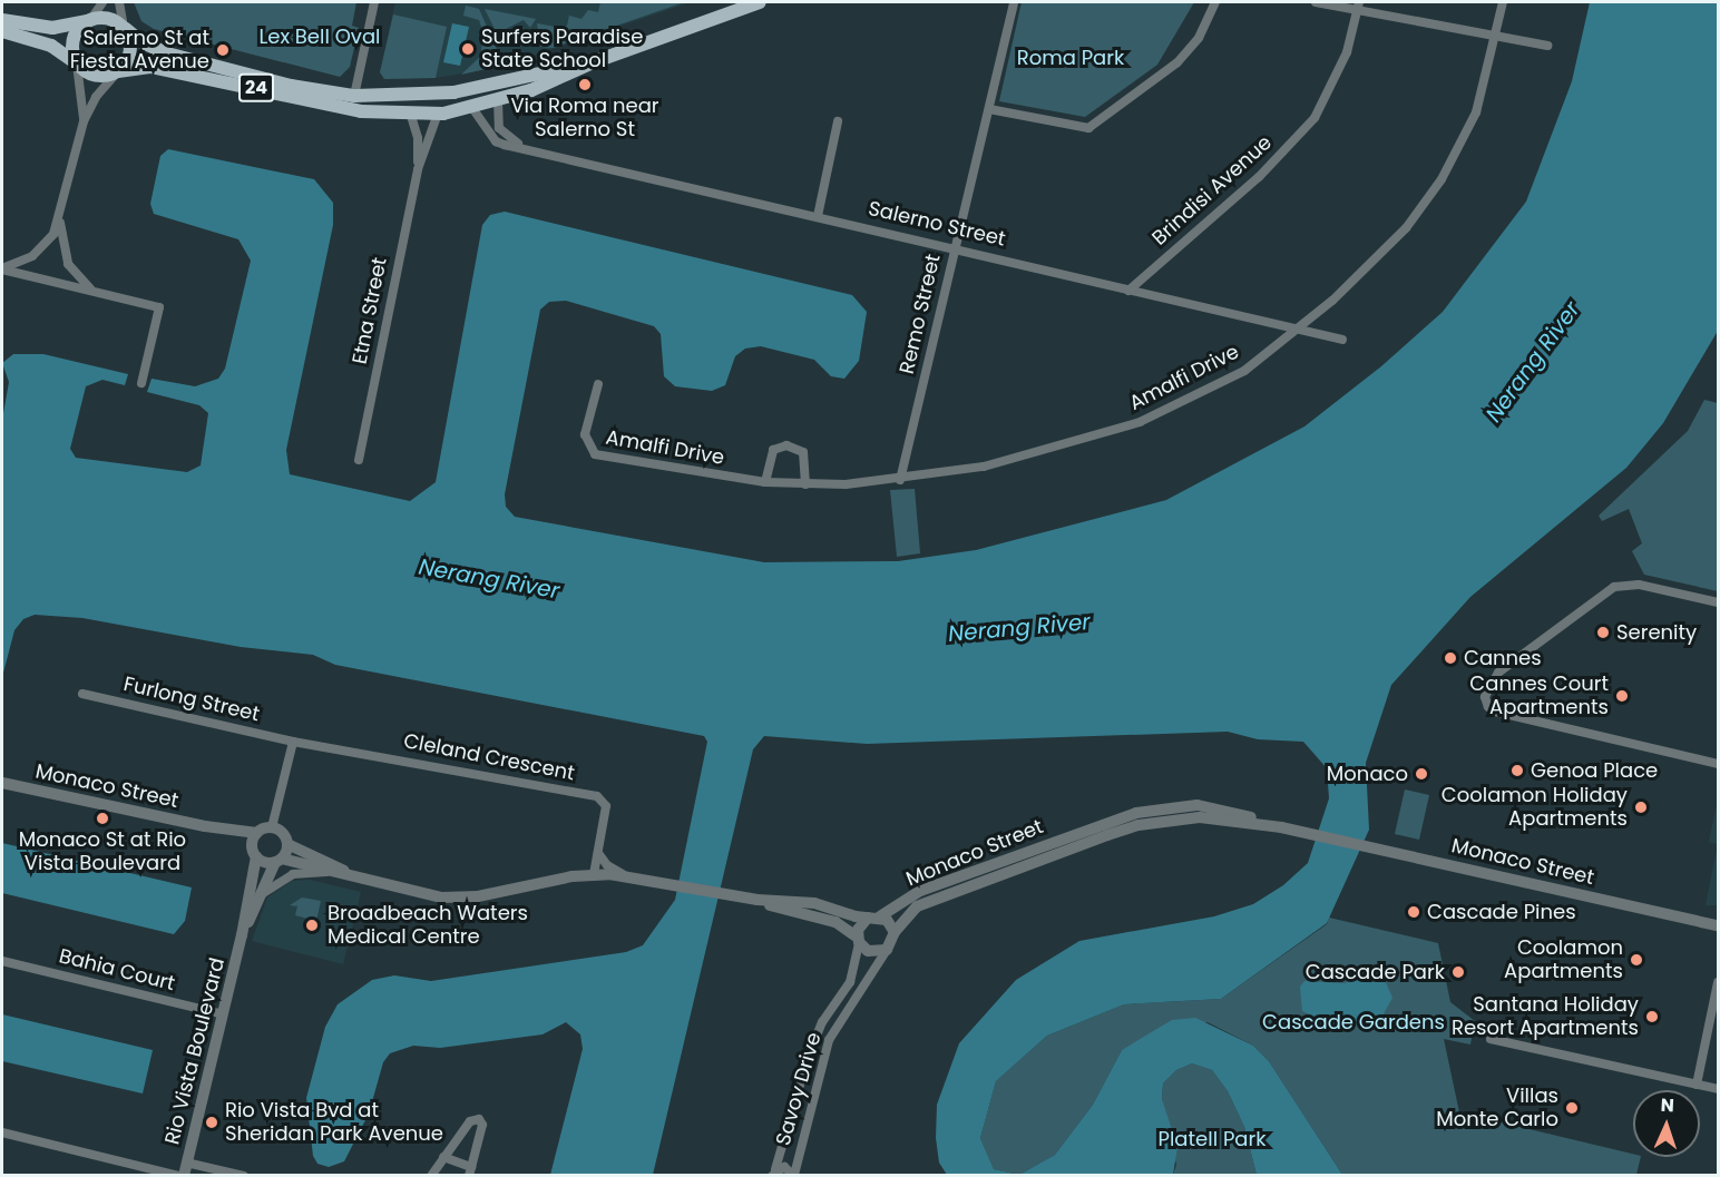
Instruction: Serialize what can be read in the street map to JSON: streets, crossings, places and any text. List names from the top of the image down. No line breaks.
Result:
{"streets":{"main road":["24"],"street":["Brindisi Avenue","Salerno Street","Etna Street","Remo Street","Amalfi Drive","Furlong Street","Cleland Crescent","Monaco Street","Bahia Court","Rio Vista Boulevard","Savoy Drive"]},"crossings":[["24","Salerno Street"],["24","Etna Street"],["Brindisi Avenue","Salerno Street"],["Salerno Street","Remo Street"],["Salerno Street","Amalfi Drive"],["Remo Street","Amalfi Drive"],["Furlong Street","Cleland Crescent"],["Monaco Street","Rio Vista Boulevard"],["Monaco Street","Savoy Drive"],["Bahia Court","Rio Vista Boulevard"]],"water":["Nerang River"],"parks":["Lex Bell Oval","Roma Park","Cascade Gardens","Platell Park"],"places":["Surfers Paradise State School","Salerno St at Fiesta Avenue","Via Roma near Salerno St","Serenity","Cannes","Cannes Court Apartments","Genoa Place","Monaco","Coolamon Holiday Apartments","Monaco St at Rio Vista Boulevard","Cascade Pines","Broadbeach Waters Medical Centre","Coolamon Apartments","Cascade Park","Santana Holiday Resort Apartments","Villas Monte Carlo","Rio Vista Bvd at Sheridan Park Avenue"],"north":"top"}
